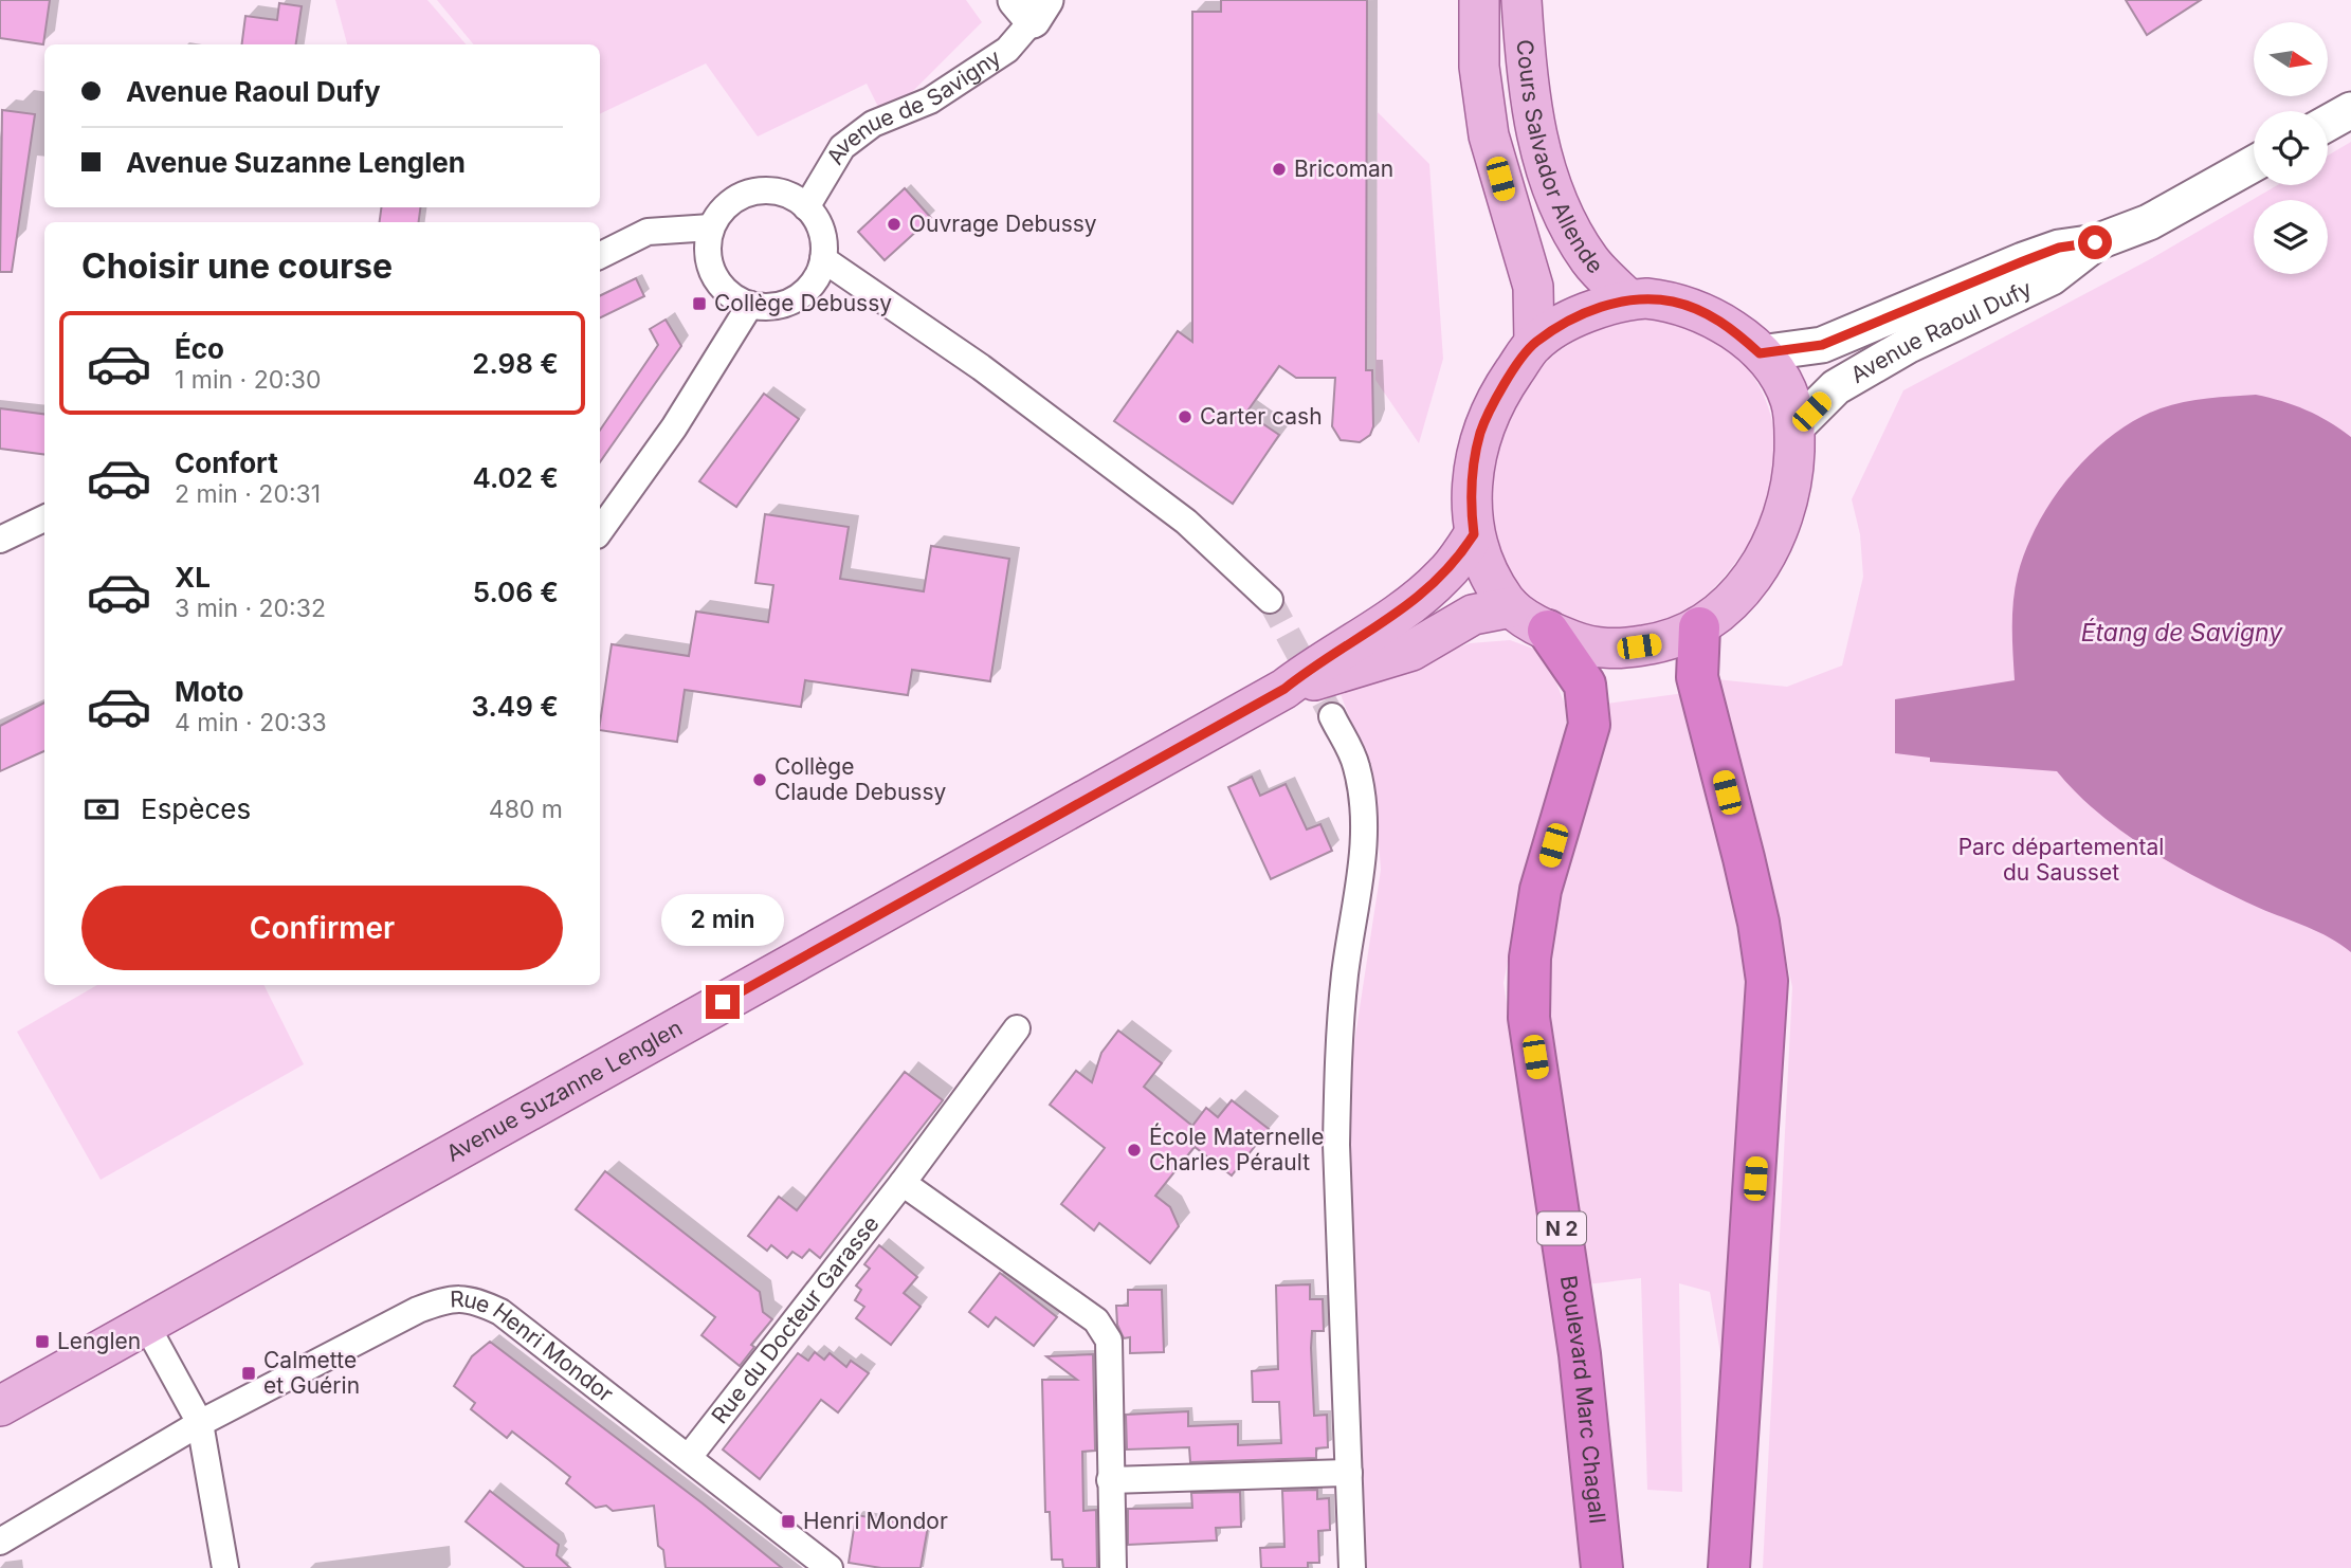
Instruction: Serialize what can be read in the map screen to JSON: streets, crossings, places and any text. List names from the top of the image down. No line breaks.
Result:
{"streets":{"highway":["N 2","Boulevard Marc Chagall"],"main road":["Cours Salvador Allende","Avenue Raoul Dufy","Avenue Suzanne Lenglen"],"street":["Avenue de Savigny","Rue du Docteur Garasse","Rue Henri Mondor"]},"crossings":[["Rue du Docteur Garasse","Rue Henri Mondor"]],"water":["Étang de Savigny"],"parks":["Parc départemental du Sausset"],"places":{"other":["Bricoman","Ouvrage Debussy","Carter cash","Collège Claude Debussy","École Maternelle Charles Pérault"],"transit":["Collège Debussy","Lenglen","Calmette et Guérin","Henri Mondor"]},"north":"right","page":{"banner":["Avenue Raoul Dufy","Avenue Suzanne Lenglen"],"heading":"Choisir une course","list":[{"name":"Éco","note":"1 min · 20:30","value":"2.98 €"},{"name":"Confort","note":"2 min · 20:31","value":"4.02 €"},{"name":"XL","note":"3 min · 20:32","value":"5.06 €"},{"name":"Moto","note":"4 min · 20:33","value":"3.49 €"}],"pay":["Espèces","480 m"],"buttons":"Confirmer","bubble":"2 min"}}
